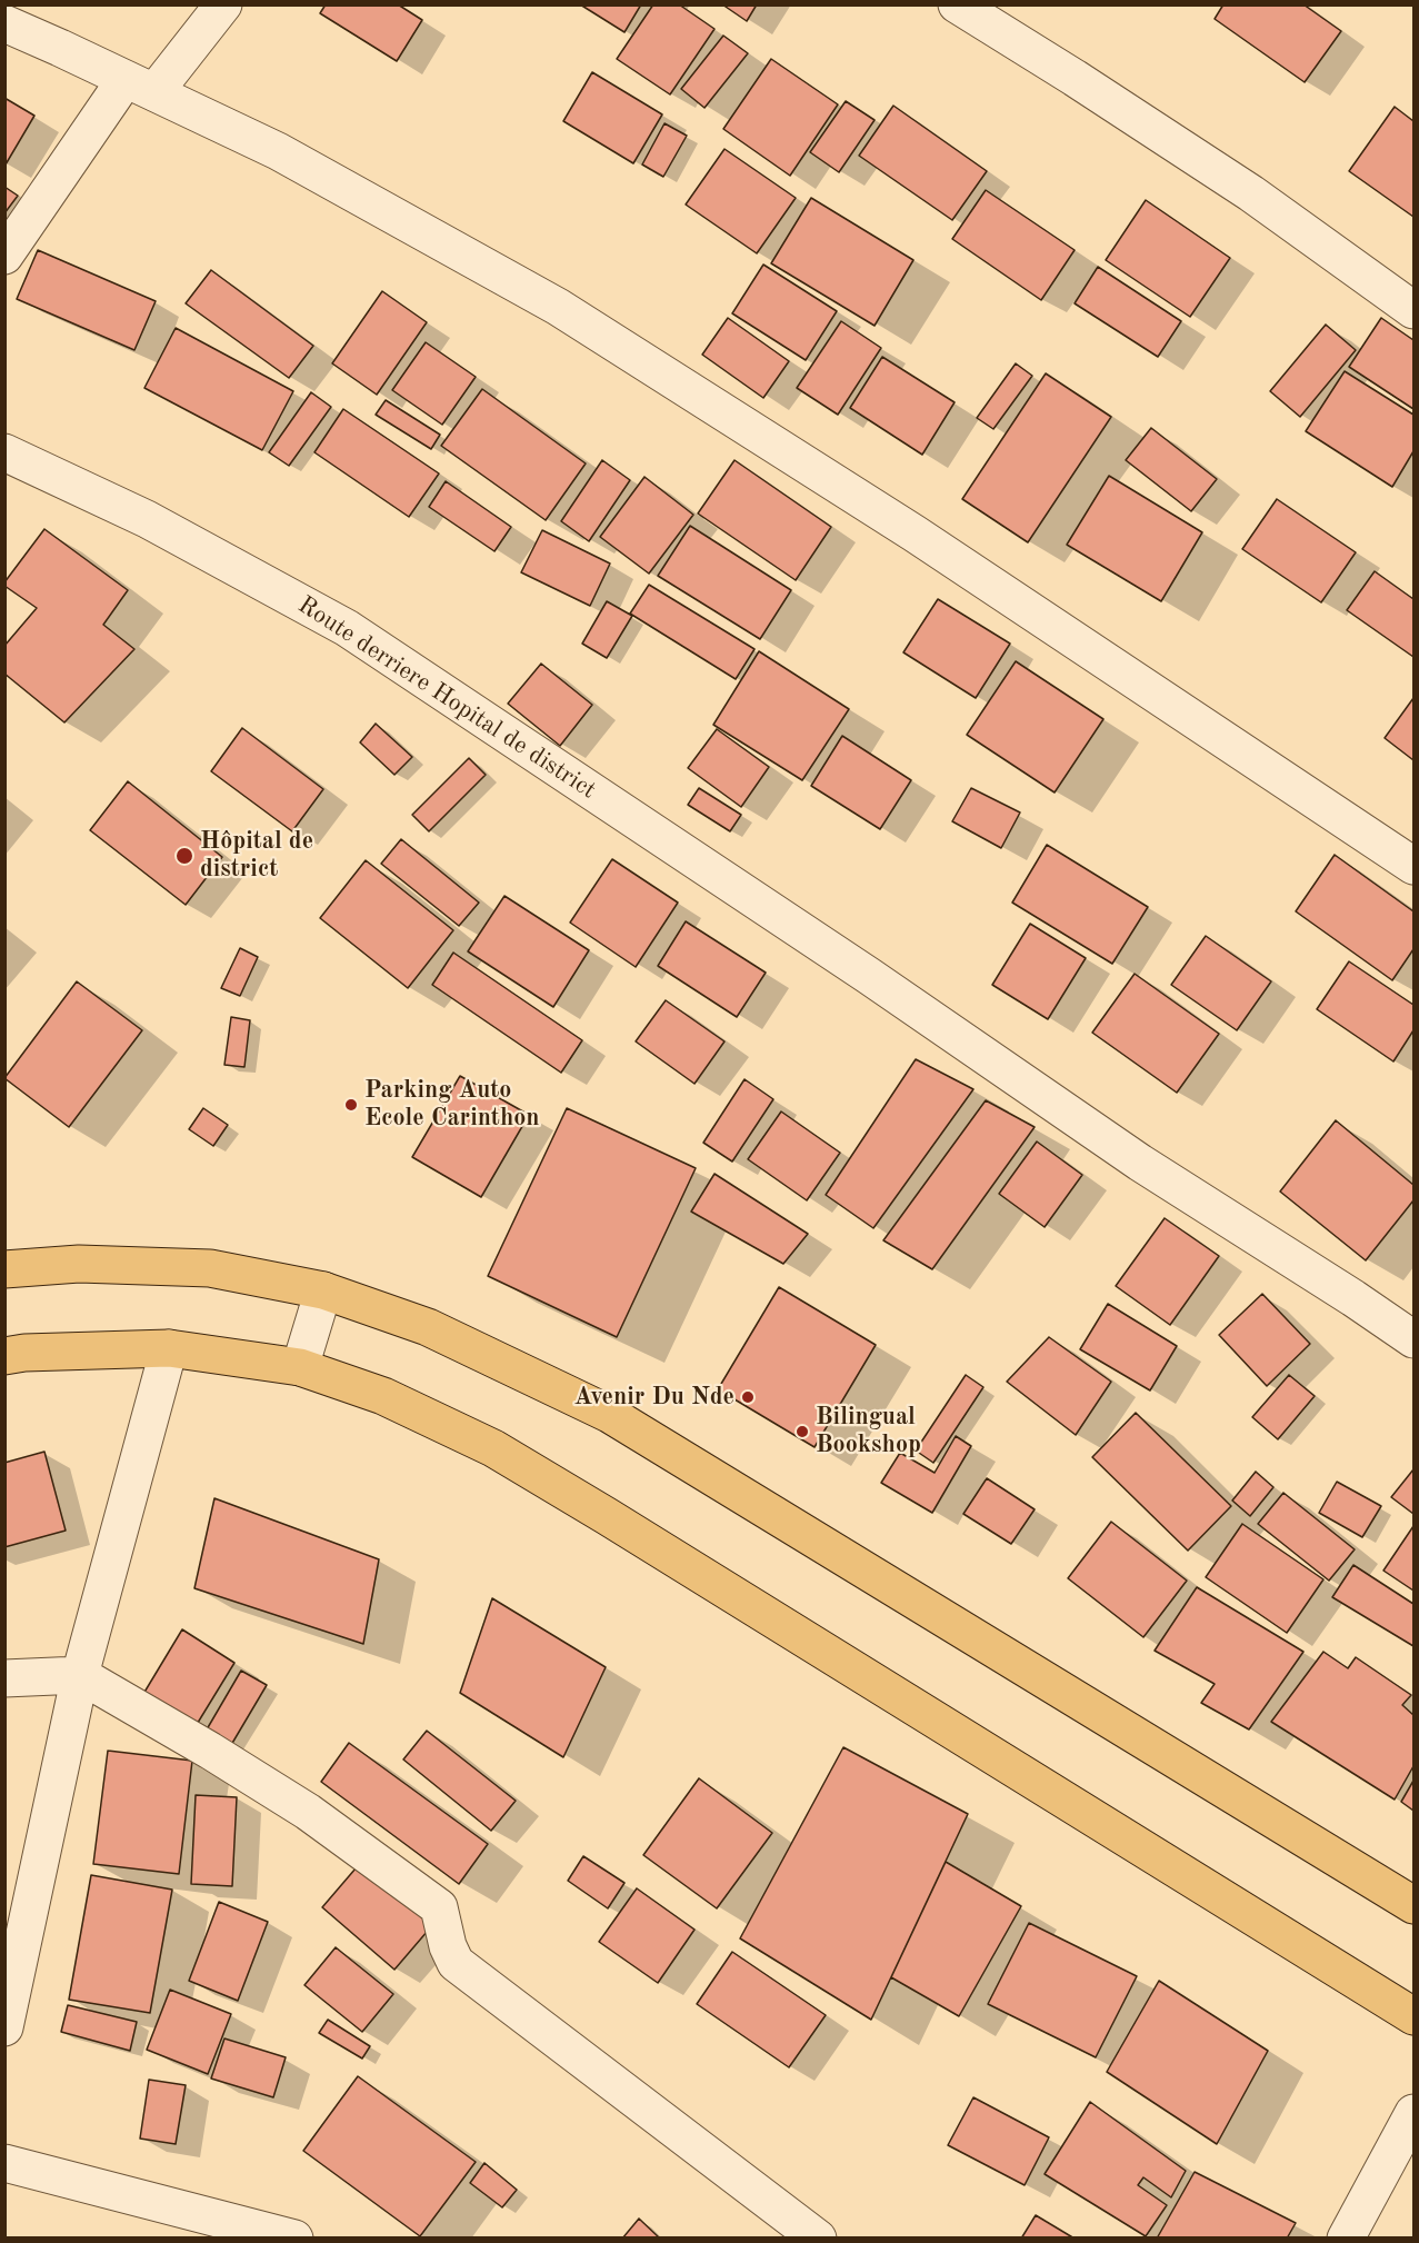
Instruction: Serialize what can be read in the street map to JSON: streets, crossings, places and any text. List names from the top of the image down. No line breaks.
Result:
{"streets":{"street":["Route derriere Hopital de district"]},"places":["Hôpital de district","Parking Auto Ecole Carinthon","Avenir Du Nde","Bilingual Bookshop"]}
